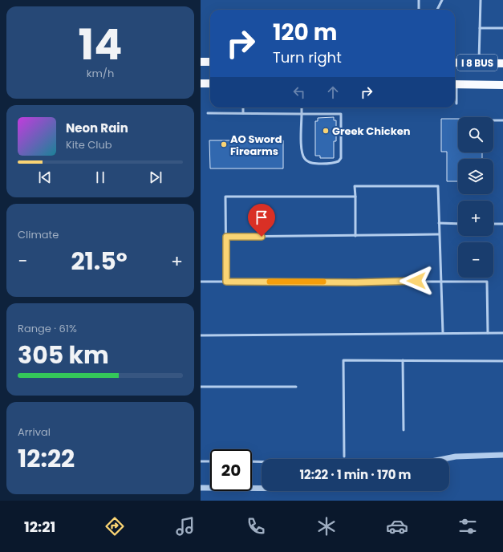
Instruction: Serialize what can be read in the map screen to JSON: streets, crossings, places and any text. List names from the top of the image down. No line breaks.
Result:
{"streets":{"main road":["I 8 BUS"]},"places":["Greek Chicken","AO Sword Firearms"],"page":{"tile":[["14","km/h"],"Climate",["Range · 61%","305 km"],["Arrival","12:22"]],"turn":["120 m","Turn right"],"song":["Neon Rain","Kite Club"],"map_buttons":["+","−"],"heat":["−","21.5°","+"],"limit":"20","trip":"12:22 · 1 min · 170 m","tabs":"12:21"}}
